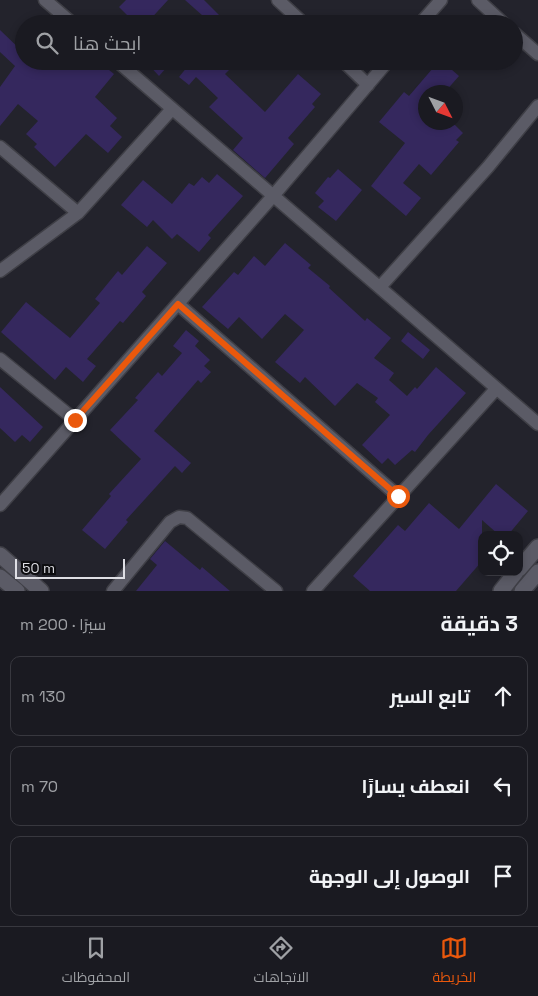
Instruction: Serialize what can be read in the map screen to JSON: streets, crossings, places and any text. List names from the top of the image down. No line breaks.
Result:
{"scale_bar":"50 m","north":"bottom right","page":{"search":"ابحث هنا","scale":"50 m","heading":["3 دقيقة","سيرًا · 200 m"],"list":[["تابع السير","130 m"],["انعطف يسارًا","70 m"],"الوصول إلى الوجهة"],"nav":["الخريطة","الاتجاهات","المحفوظات"]}}
